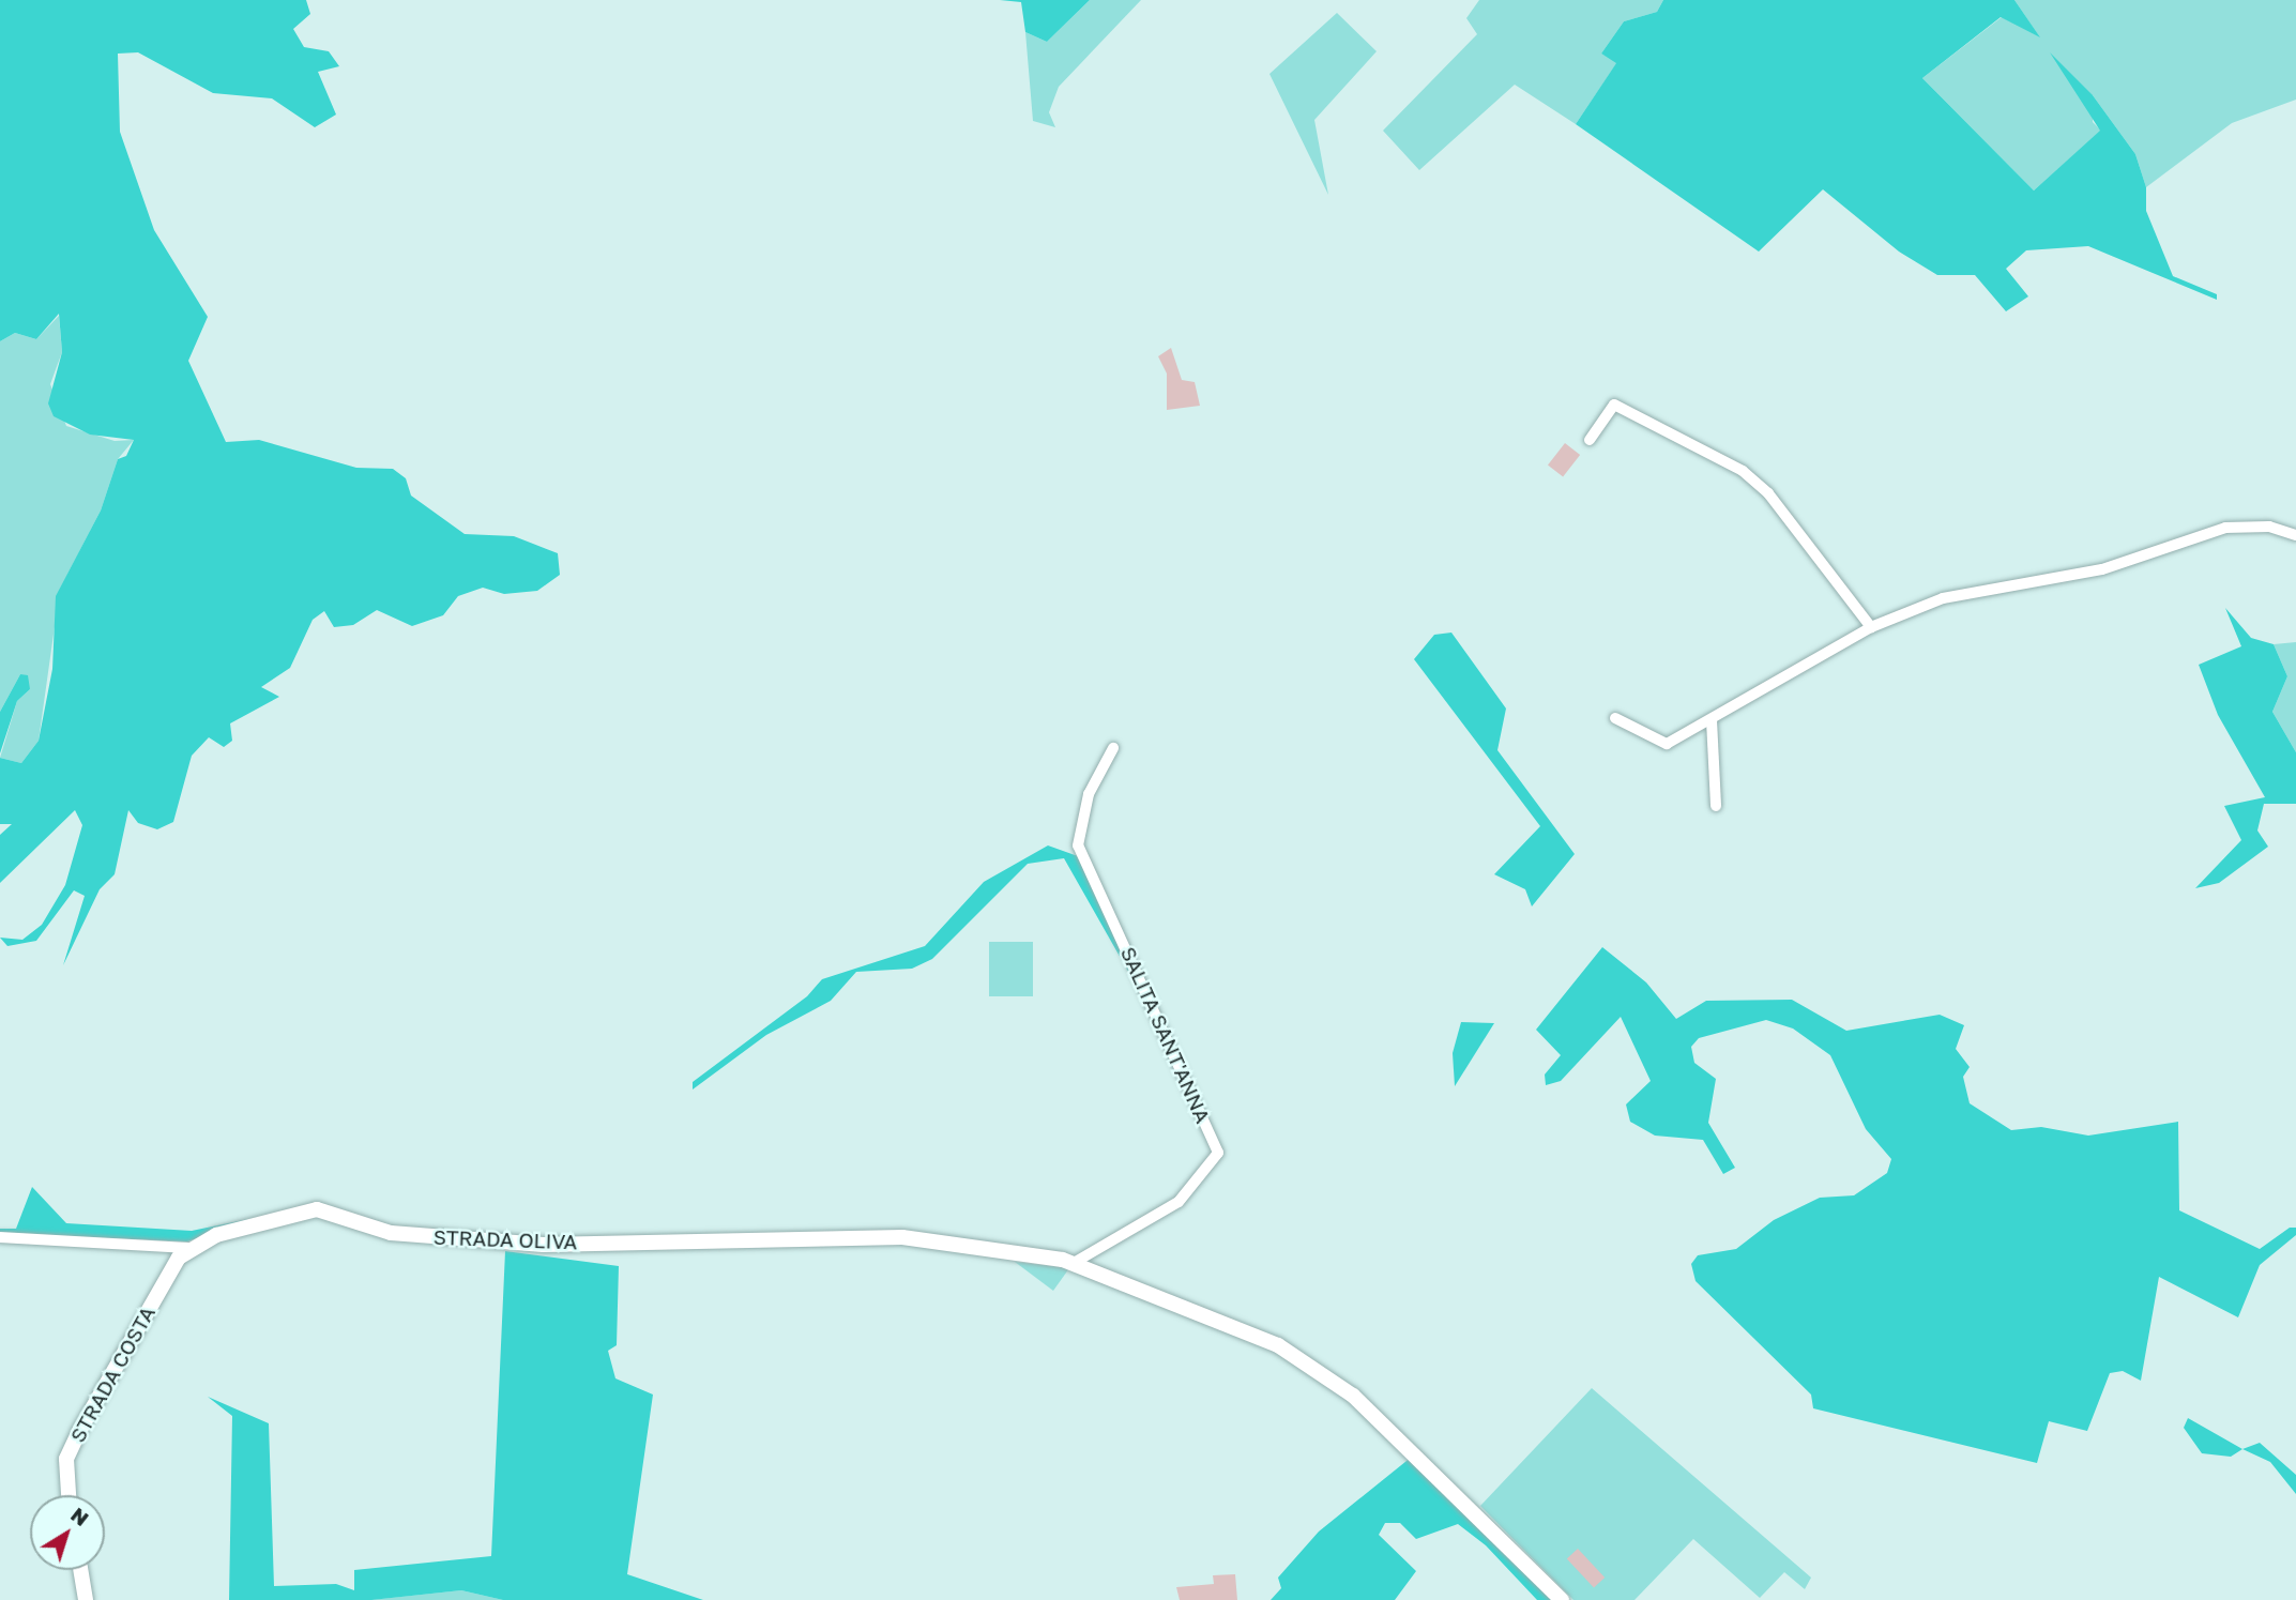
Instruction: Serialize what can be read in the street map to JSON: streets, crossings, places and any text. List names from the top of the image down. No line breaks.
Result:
{"streets":{"street":["SALITA SANT'ANNA","STRADA OLIVA","STRADA COSTA"]},"crossings":[["SALITA SANT'ANNA","STRADA OLIVA"],["STRADA OLIVA","STRADA COSTA"]],"north":"top right"}
